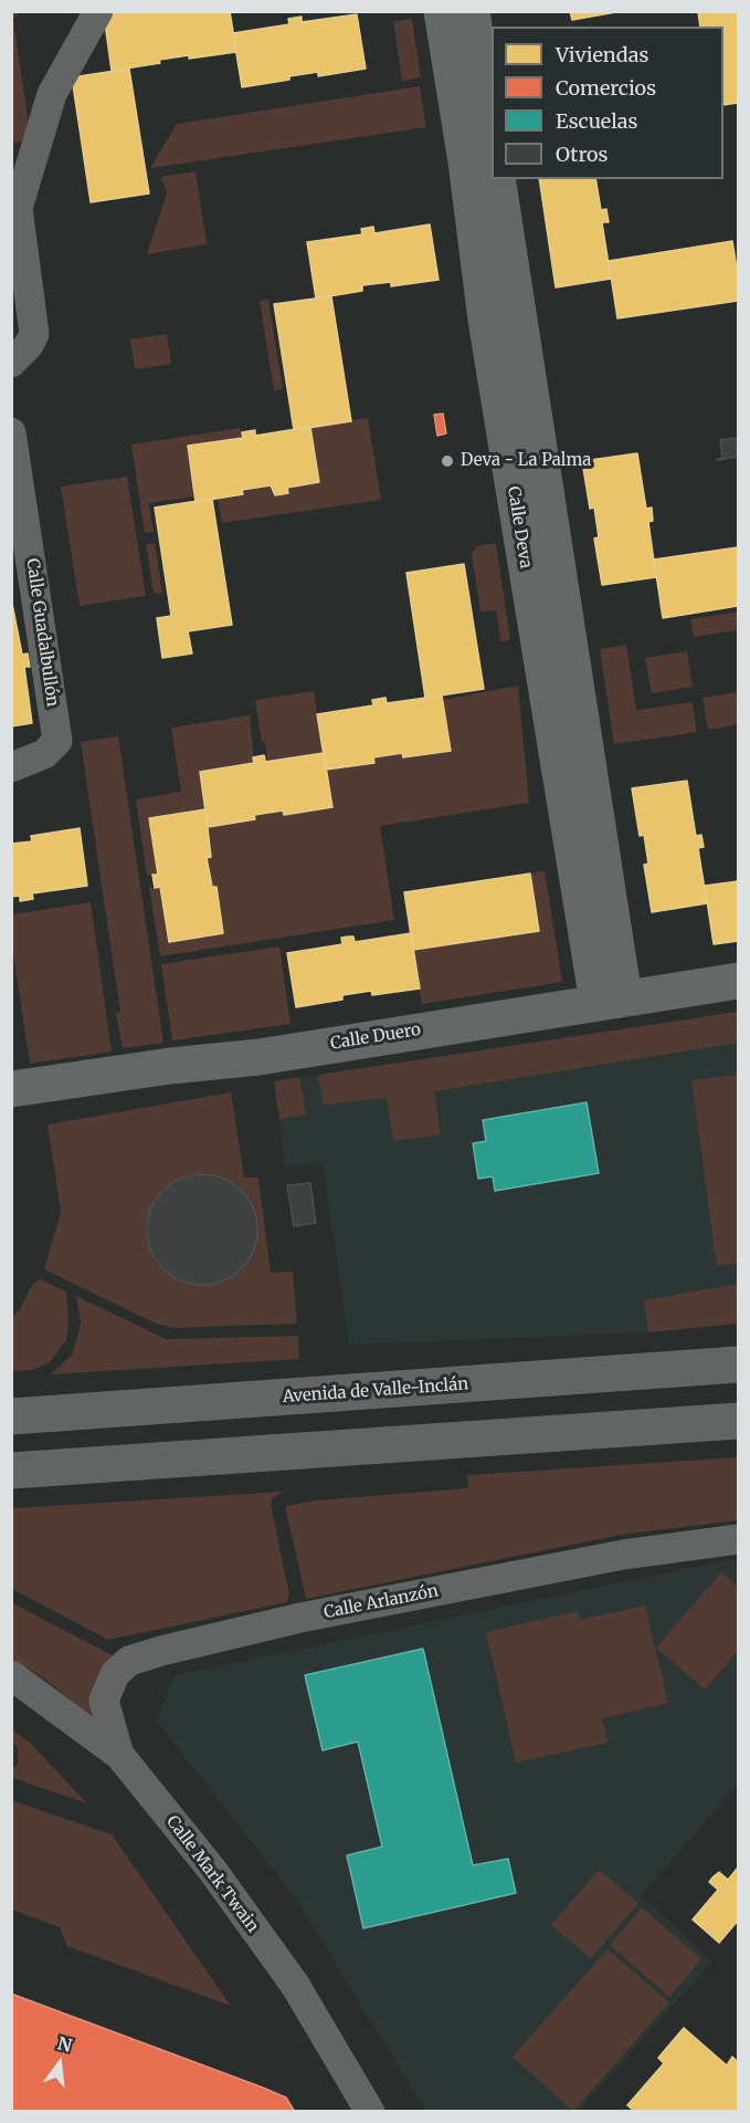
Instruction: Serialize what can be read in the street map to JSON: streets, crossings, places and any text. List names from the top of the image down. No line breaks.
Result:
{"streets":{"main road":["Avenida de Valle-Inclán"],"street":["Calle Deva","Calle Guadalbullón","Calle Duero","Calle Arlanzón","Calle Mark Twain"]},"crossings":[["Calle Deva","Calle Duero"],["Calle Arlanzón","Calle Mark Twain"]],"places":["Deva - La Palma"],"legend":["Viviendas","Comercios","Escuelas","Otros"],"north":"top"}
